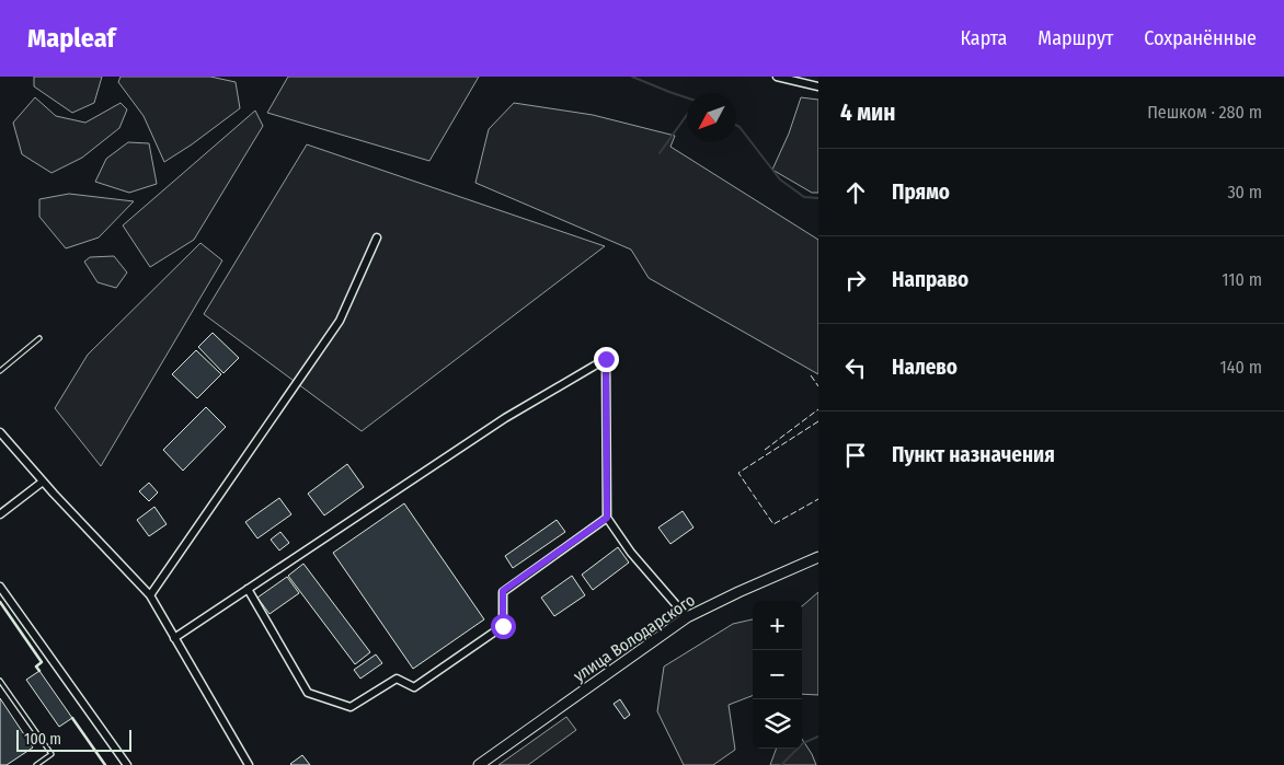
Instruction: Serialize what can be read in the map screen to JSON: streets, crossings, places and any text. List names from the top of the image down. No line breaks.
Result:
{"streets":{"main road":["улица Володарского"]},"scale_bar":"100 m","north":"bottom left","page":{"header":"Mapleaf","nav":["Карта","Маршрут","Сохранённые"],"heading":["4 мин","Пешком · 280 m"],"list":[["Прямо","30 m"],["Направо","110 m"],["Налево","140 m"],"Пункт назначения"],"map_buttons":["+","−"],"scale":"100 m"}}
